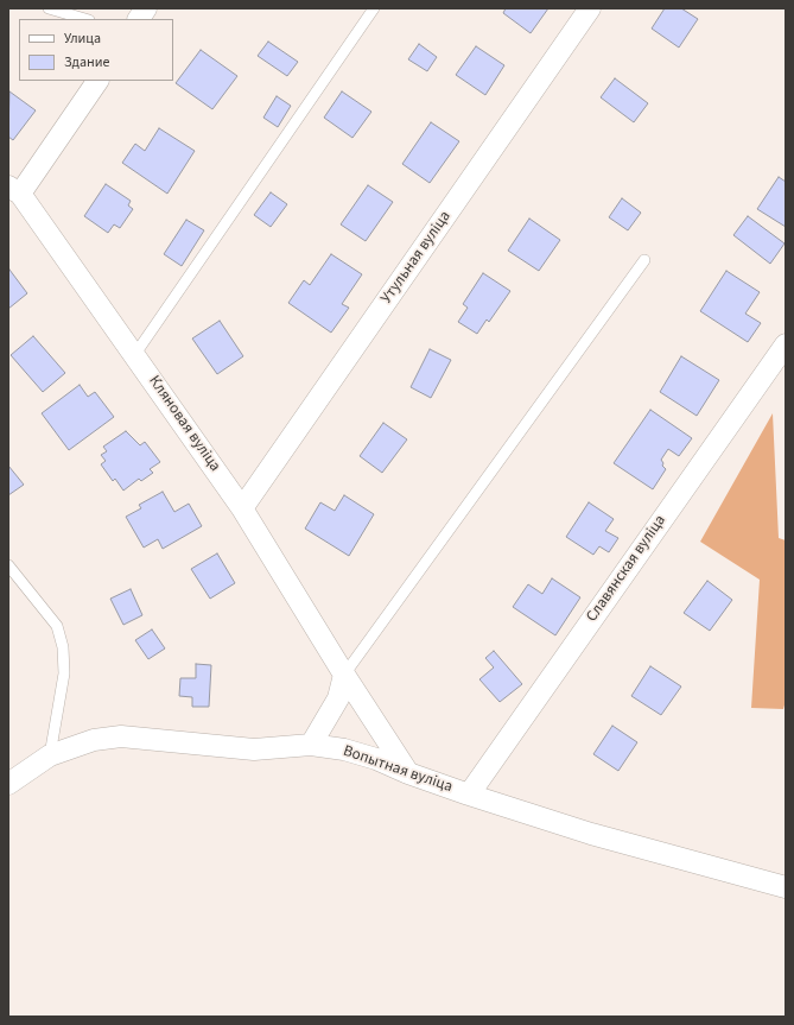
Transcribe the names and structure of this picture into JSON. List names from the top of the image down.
{
  "streets": {
    "street": [
      "Утульная вуліца",
      "Кляновая вуліца",
      "Славянская вуліца",
      "Вопытная вуліца"
    ]
  },
  "crossings": [
    ["Утульная вуліца", "Кляновая вуліца"],
    ["Кляновая вуліца", "Вопытная вуліца"],
    ["Славянская вуліца", "Вопытная вуліца"]
  ],
  "legend": ["Улица", "Здание"]
}
